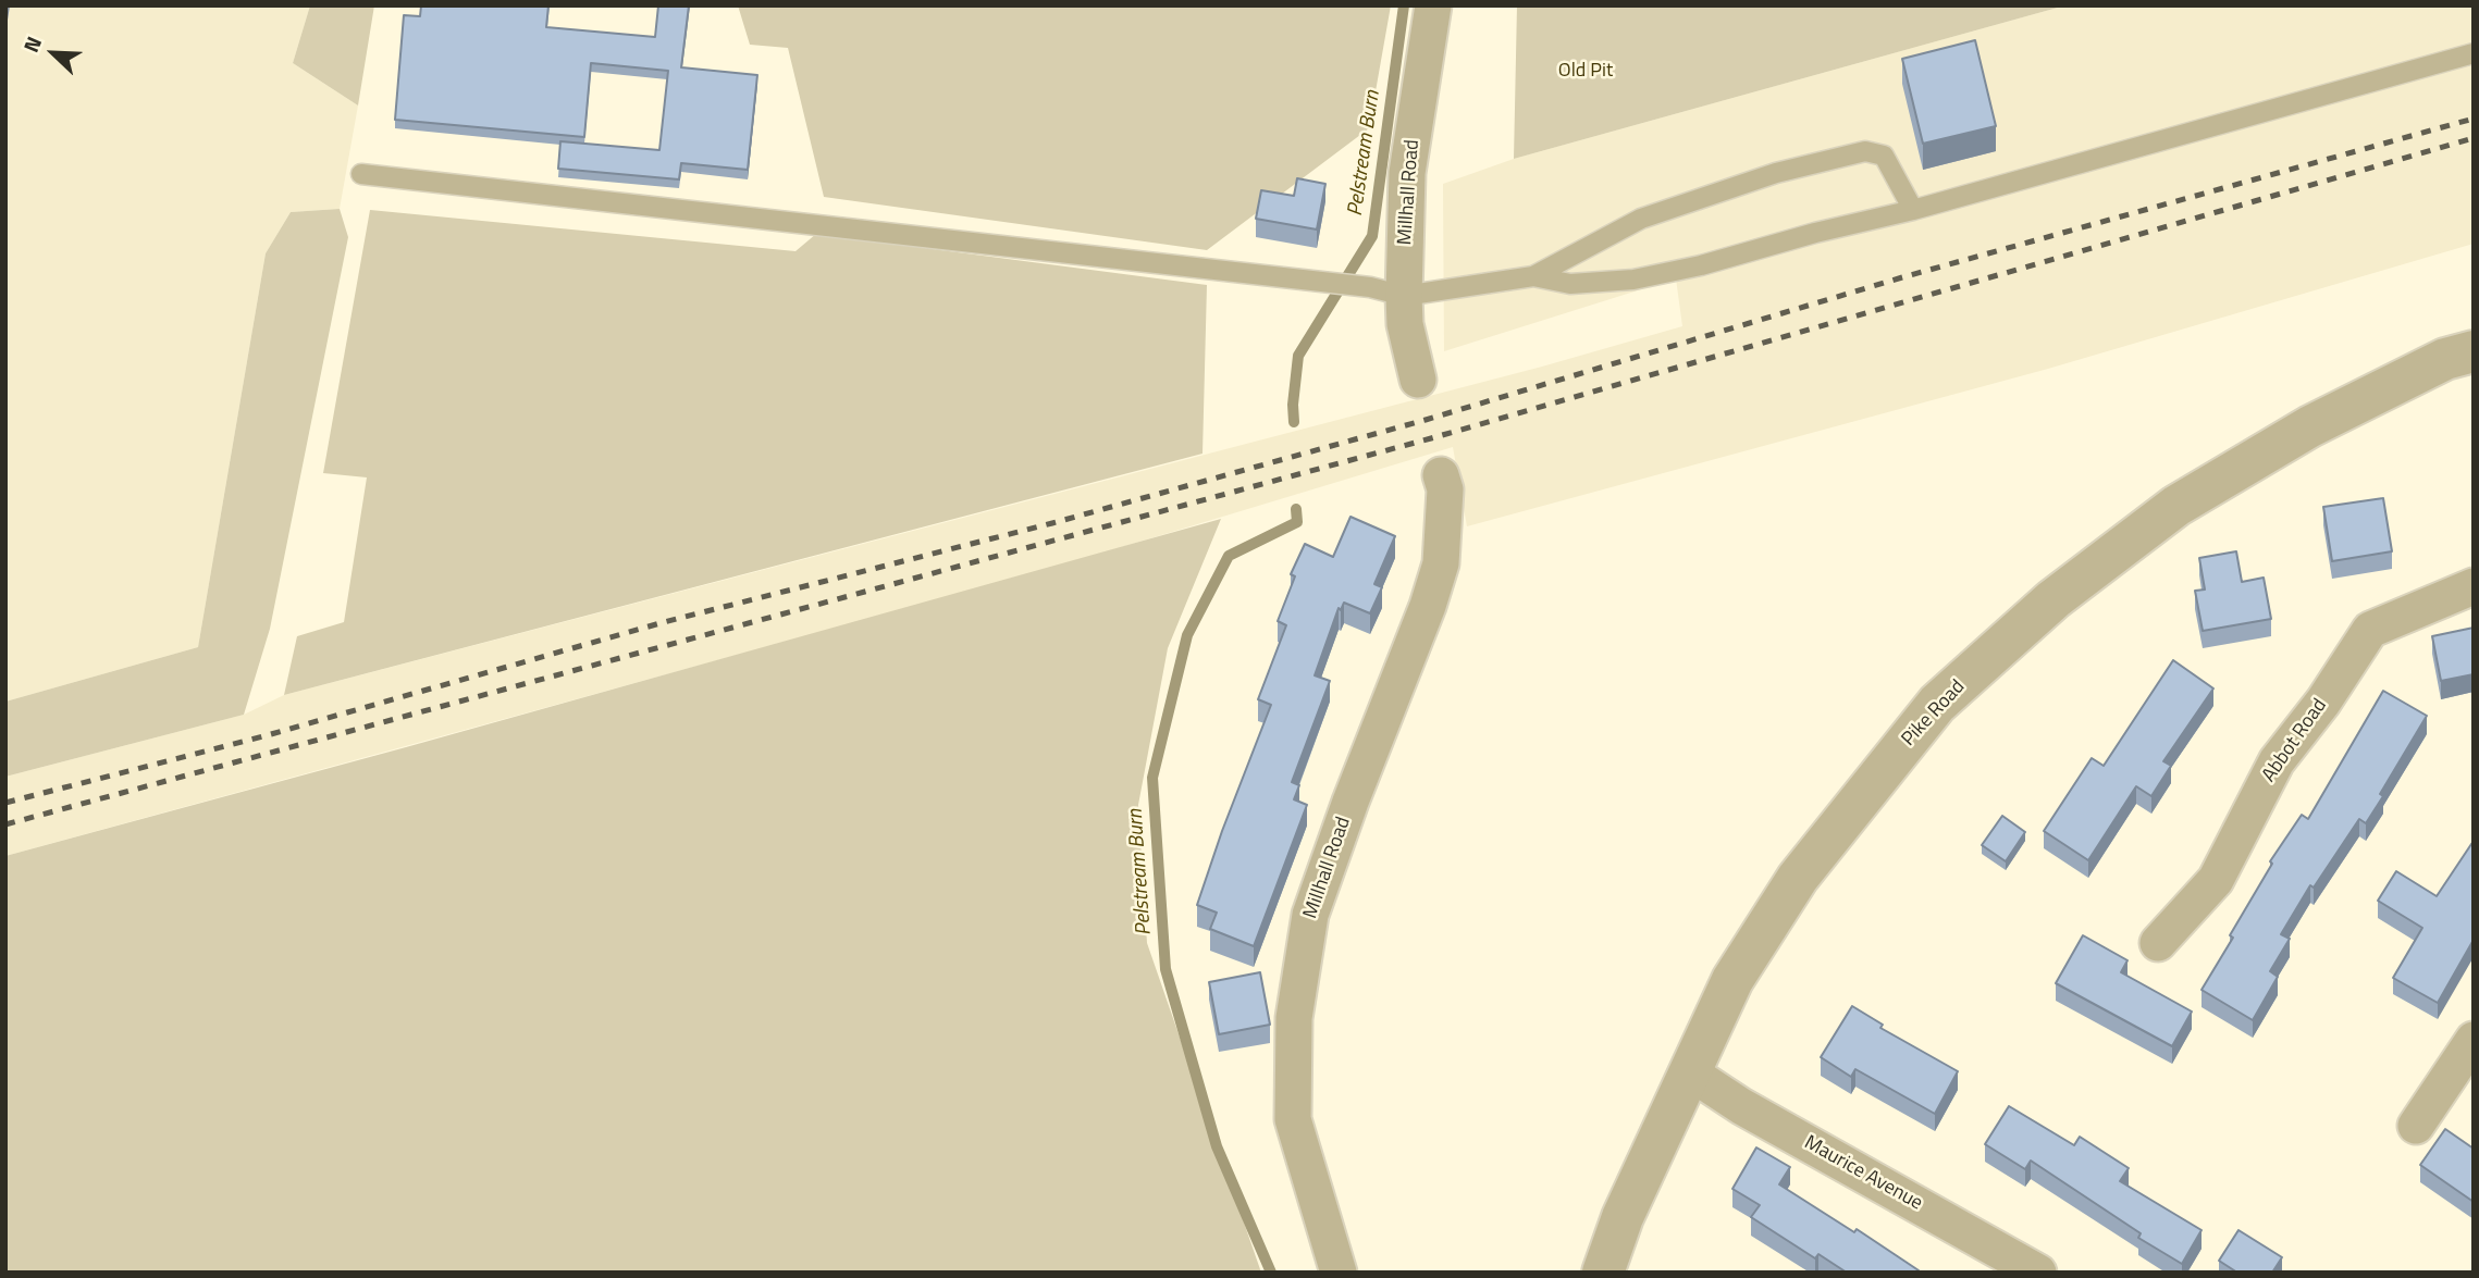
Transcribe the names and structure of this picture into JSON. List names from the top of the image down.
{
  "streets": {
    "street": [
      "Millhall Road",
      "Pike Road",
      "Abbot Road",
      "Maurice Avenue"
    ]
  },
  "crossings": [
    ["Pike Road", "Maurice Avenue"]
  ],
  "water": ["Pelstream Burn"],
  "parks": ["Old Pit"],
  "north": "top left"
}
